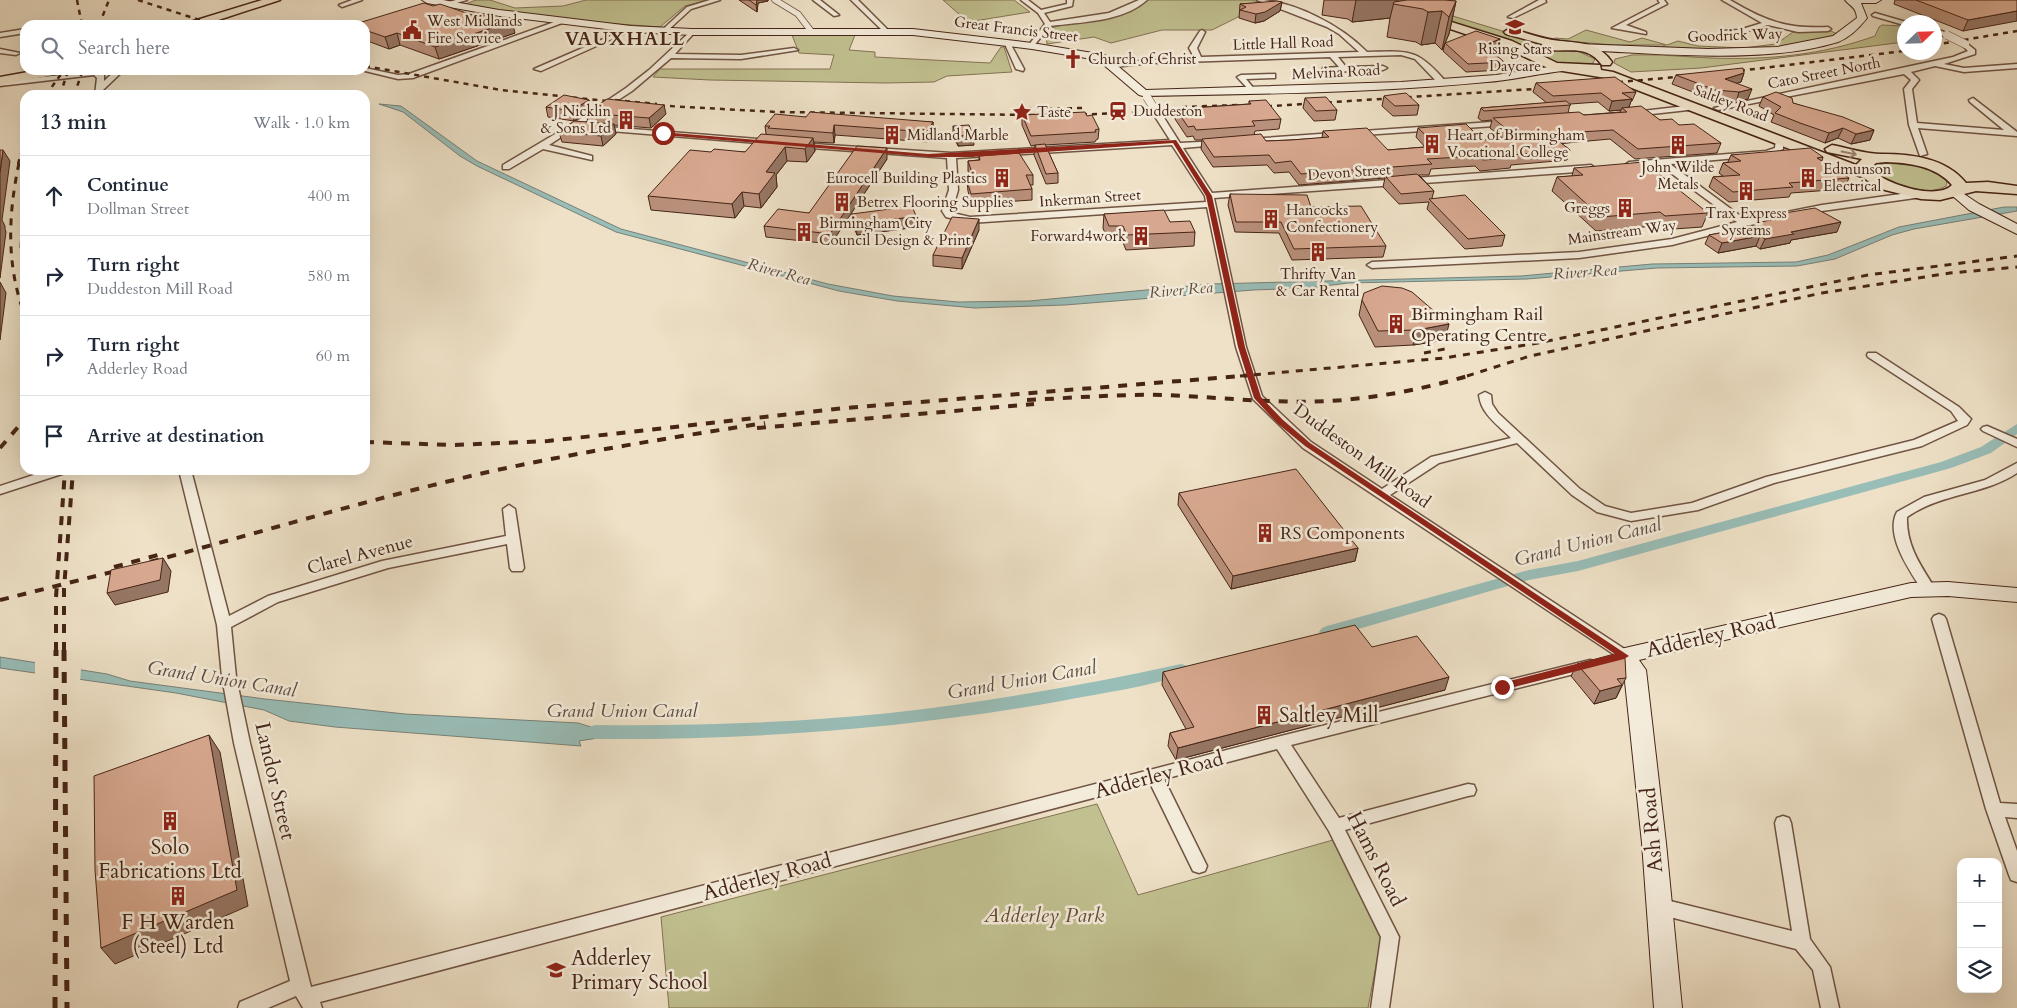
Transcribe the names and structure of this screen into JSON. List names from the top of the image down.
{
  "streets": {
    "main road": [
      "Great Francis Street",
      "Goodrick Way",
      "Melvina Road",
      "Saltley Road",
      "Adderley Road",
      "Ash Road"
    ],
    "street": [
      "Little Hall Road",
      "Cato Street North",
      "Devon Street",
      "Inkerman Street",
      "Mainstream Way",
      "Duddeston Mill Road",
      "Clarel Avenue",
      "Landor Street",
      "Hams Road"
    ]
  },
  "crossings": [
    ["Great Francis Street", "Little Hall Road"],
    ["Great Francis Street", "Melvina Road"],
    ["Great Francis Street", "Duddeston Mill Road"],
    ["Goodrick Way", "Saltley Road"],
    ["Little Hall Road", "Melvina Road"],
    ["Melvina Road", "Saltley Road"],
    ["Melvina Road", "Duddeston Mill Road"],
    ["Cato Street North", "Saltley Road"],
    ["Saltley Road", "Mainstream Way"],
    ["Devon Street", "Inkerman Street"],
    ["Devon Street", "Duddeston Mill Road"],
    ["Inkerman Street", "Duddeston Mill Road"],
    ["Duddeston Mill Road", "Adderley Road"],
    ["Duddeston Mill Road", "Ash Road"],
    ["Clarel Avenue", "Landor Street"],
    ["Adderley Road", "Landor Street"],
    ["Adderley Road", "Ash Road"],
    ["Adderley Road", "Hams Road"]
  ],
  "districts": ["VAUXHALL"],
  "water": ["River Rea", "Grand Union Canal"],
  "parks": ["Adderley Park"],
  "places": {
    "school or university": ["Rising Stars Daycare", "Adderley Primary School"],
    "public building": ["West Midlands Fire Service"],
    "church": ["Church of Christ"],
    "station": ["Duddeston"],
    "place": ["Taste"],
    "building": [
      "J Nicklin & Sons Ltd",
      "Midland Marble",
      "Heart of Birmingham Vocational College",
      "John Wilde Metals",
      "Eurocell Building Plastics",
      "Edmunson Electrical",
      "Trax Express Systems",
      "Betrex Flooring Supplies",
      "Greggs",
      "Hancocks Confectionery",
      "Birmingham City Council Design & Print",
      "Forward4work",
      "Thrifty Van & Car Rental",
      "Birmingham Rail Operating Centre",
      "RS Components",
      "Saltley Mill",
      "Solo Fabrications Ltd",
      "F H Warden (Steel) Ltd"
    ]
  },
  "north": "top right",
  "page": {
    "search": "Search here",
    "heading": ["13 min", "Walk · 1.0 km"],
    "list": [
      ["Continue", "Dollman Street", "400 m"],
      ["Turn right", "Duddeston Mill Road", "580 m"],
      ["Turn right", "Adderley Road", "60 m"],
      "Arrive at destination"
    ],
    "map_buttons": ["+", "−"]
  }
}
